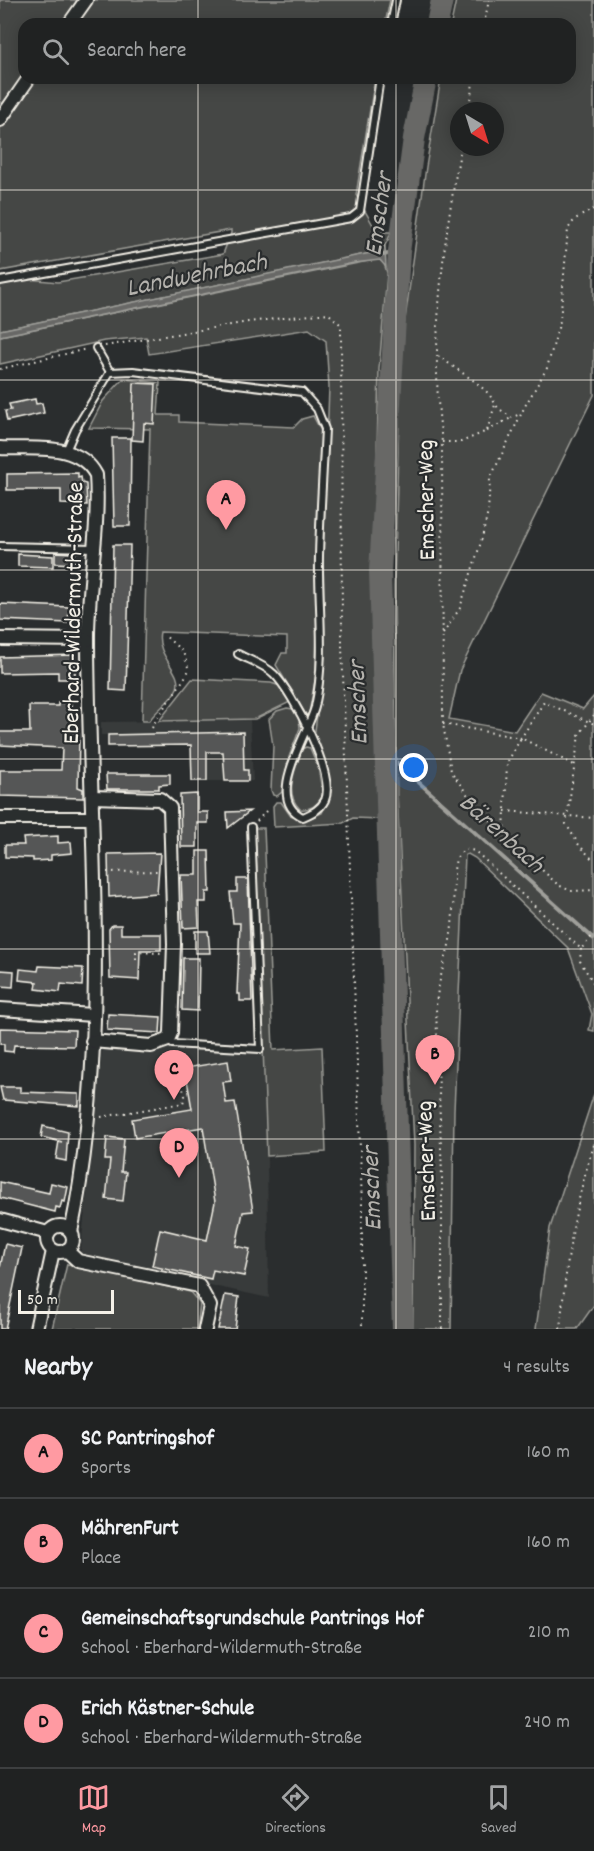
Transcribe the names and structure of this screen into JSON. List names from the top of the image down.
{
  "streets": {
    "street": ["Eberhard-Wildermuth-Straße"],
    "path": ["Emscher-Weg"]
  },
  "water": ["Emscher", "Landwehrbach", "Bärenbach"],
  "scale_bar": "50 m",
  "north": "bottom right",
  "page": {
    "search": "Search here",
    "pins": [
      "A",
      "B",
      "C",
      "D"
    ],
    "scale": "50 m",
    "heading": ["Nearby", "4 results"],
    "list": [
      {
        "mark": "A",
        "name": "SC Pantringshof",
        "note": "Sports",
        "value": "160 m"
      },
      {
        "mark": "B",
        "name": "MährenFurt",
        "note": "Place",
        "value": "160 m"
      },
      {
        "mark": "C",
        "name": "Gemeinschaftsgrundschule Pantrings Hof",
        "note": "School · Eberhard-Wildermuth-Straße",
        "value": "210 m"
      },
      {
        "mark": "D",
        "name": "Erich Kästner-Schule",
        "note": "School · Eberhard-Wildermuth-Straße",
        "value": "240 m"
      }
    ],
    "nav": ["Map", "Directions", "Saved"]
  }
}
